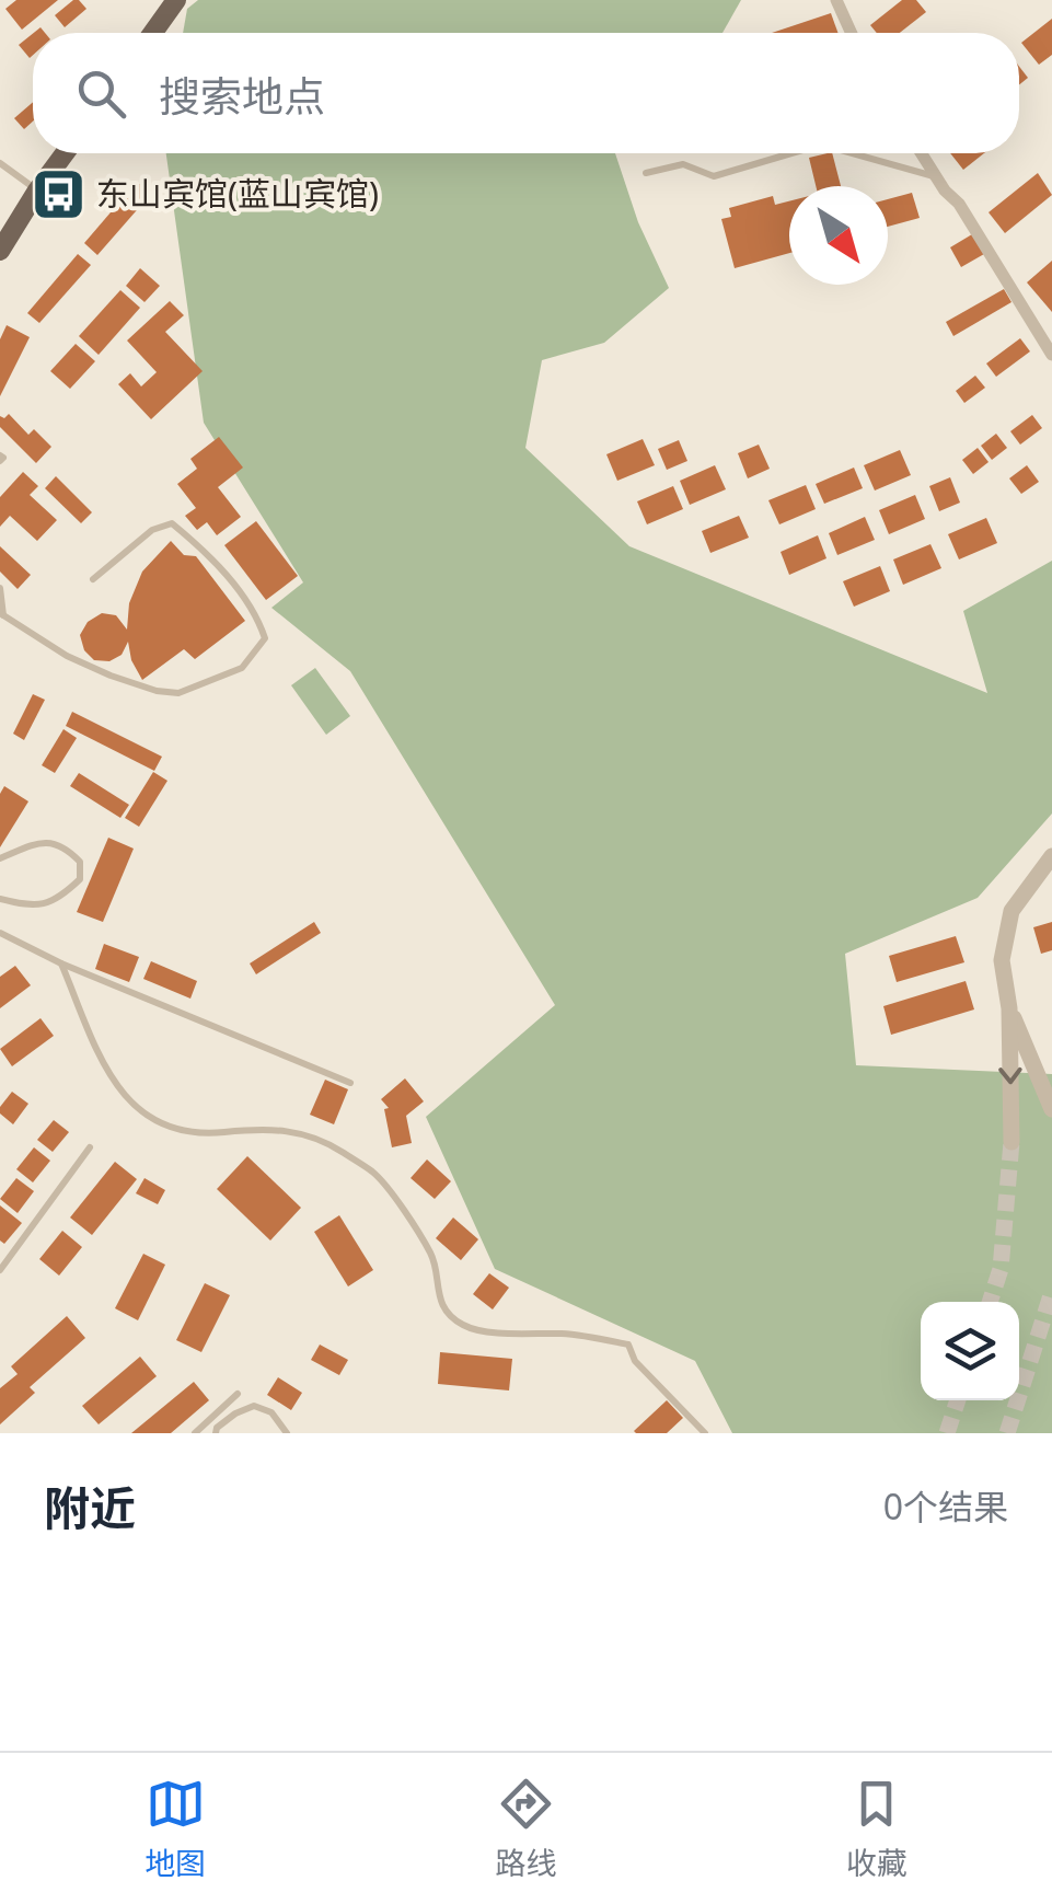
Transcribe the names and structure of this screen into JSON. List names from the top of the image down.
{
  "places": {
    "bus stop": ["东山宾馆(蓝山宾馆)"]
  },
  "north": "bottom right",
  "page": {
    "search": "搜索地点",
    "heading": ["附近", "0个结果"],
    "nav": ["地图", "路线", "收藏"]
  }
}
